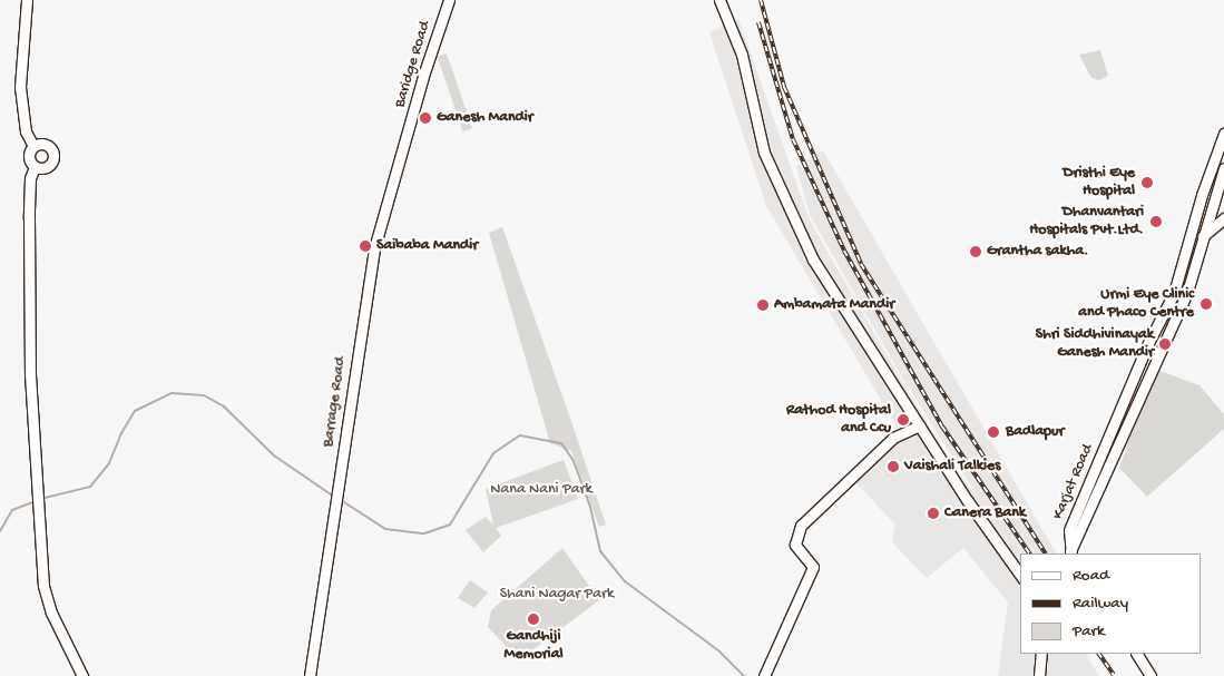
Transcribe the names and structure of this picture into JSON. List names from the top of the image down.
{
  "streets": {
    "street": ["Baridge Road", "Barrage Road", "Karjat Road"]
  },
  "crossings": [
    ["Baridge Road", "Barrage Road"]
  ],
  "parks": ["Nana Nani Park", "Shani Nagar Park"],
  "places": [
    "Ganesh Mandir",
    "Dristhi Eye Hospital",
    "Dhanvantari Hospitals Pvt.Ltd.",
    "Saibaba Mandir",
    "Grantha sakha.",
    "Urmi Eye Clinic and Phaco Centre",
    "Ambamata Mandir",
    "Shri Siddhivinayak Ganesh Mandir",
    "Rathod Hospital and Ccu",
    "Badlapur",
    "Vaishali Talkies",
    "Canera Bank",
    "Gandhiji Memorial"
  ],
  "legend": ["Road", "Railway", "Park"]
}
